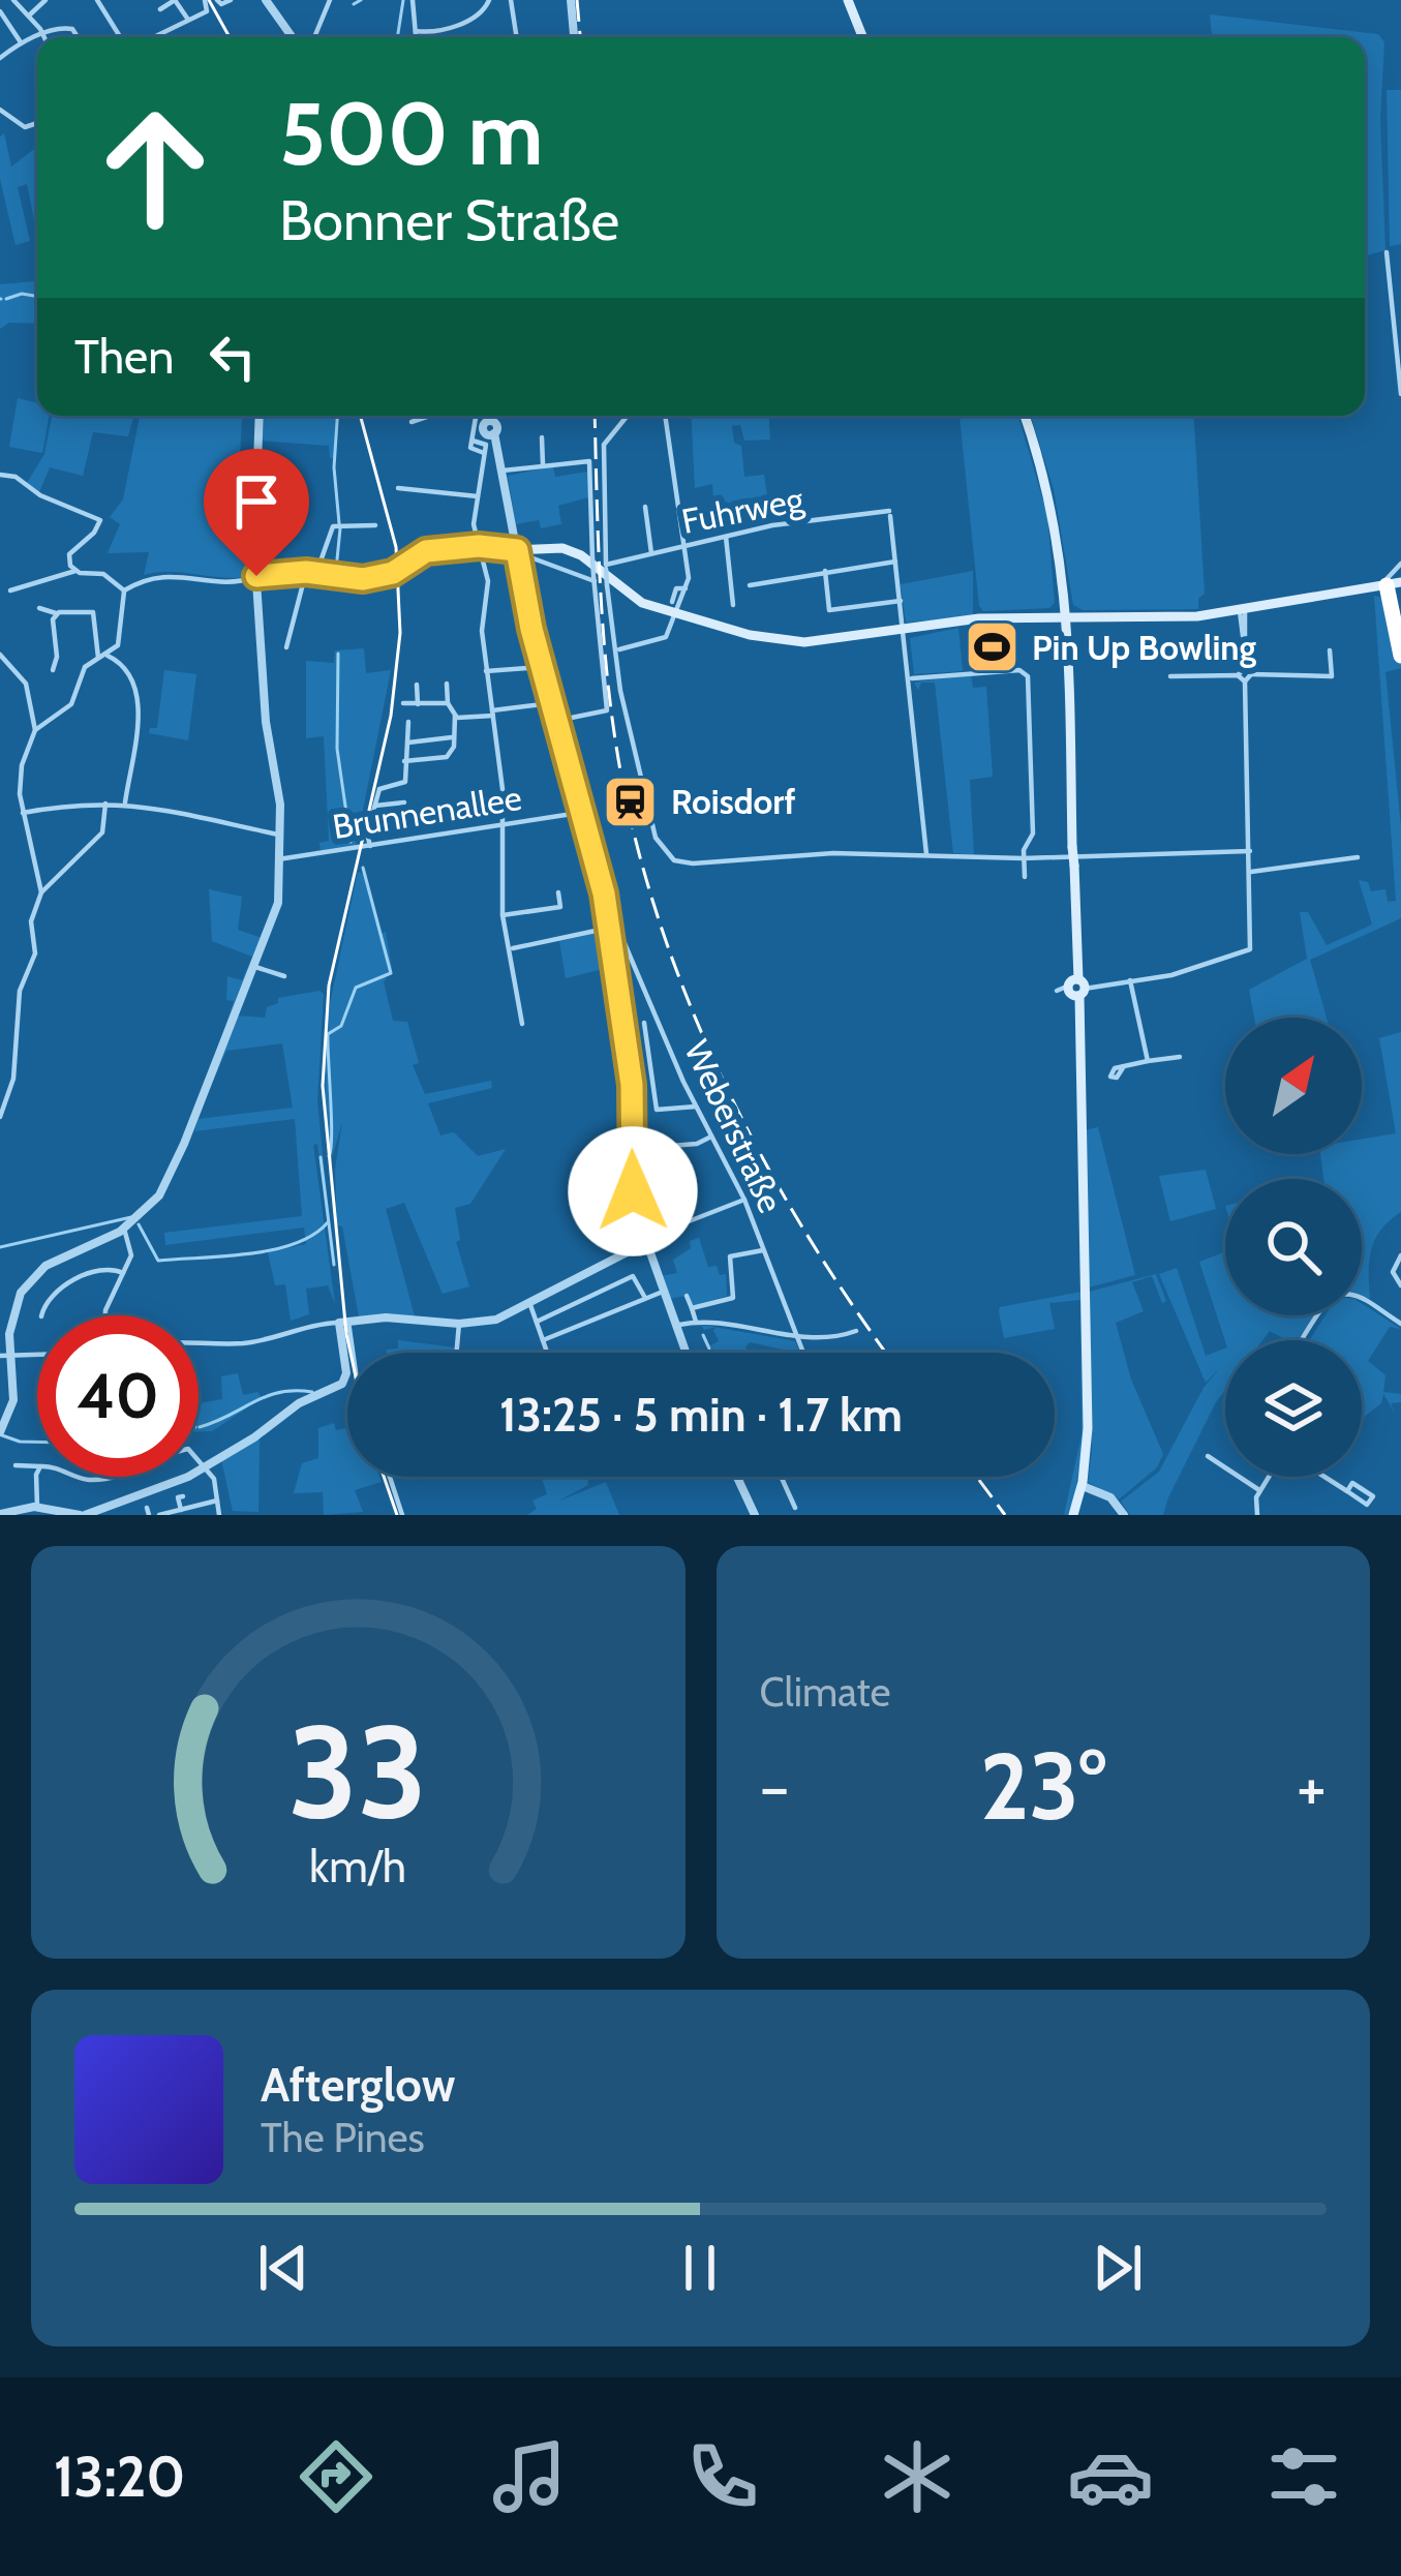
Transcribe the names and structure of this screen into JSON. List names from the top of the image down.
{
  "streets": {
    "street": ["Fuhrweg", "Brunnenallee", "Weberstraße"]
  },
  "places": {
    "sports": ["Pin Up Bowling"],
    "station": ["Roisdorf"]
  },
  "north": "top right",
  "page": {
    "turn": ["500 m", "Bonner Straße"],
    "then": "Then",
    "limit": "40",
    "trip": "13:25 · 5 min · 1.7 km",
    "tile": "Climate",
    "heat": ["−", "23°", "+"],
    "song": ["Afterglow", "The Pines"],
    "tabs": "13:20",
    "gauge": ["33", "km/h"]
  }
}
